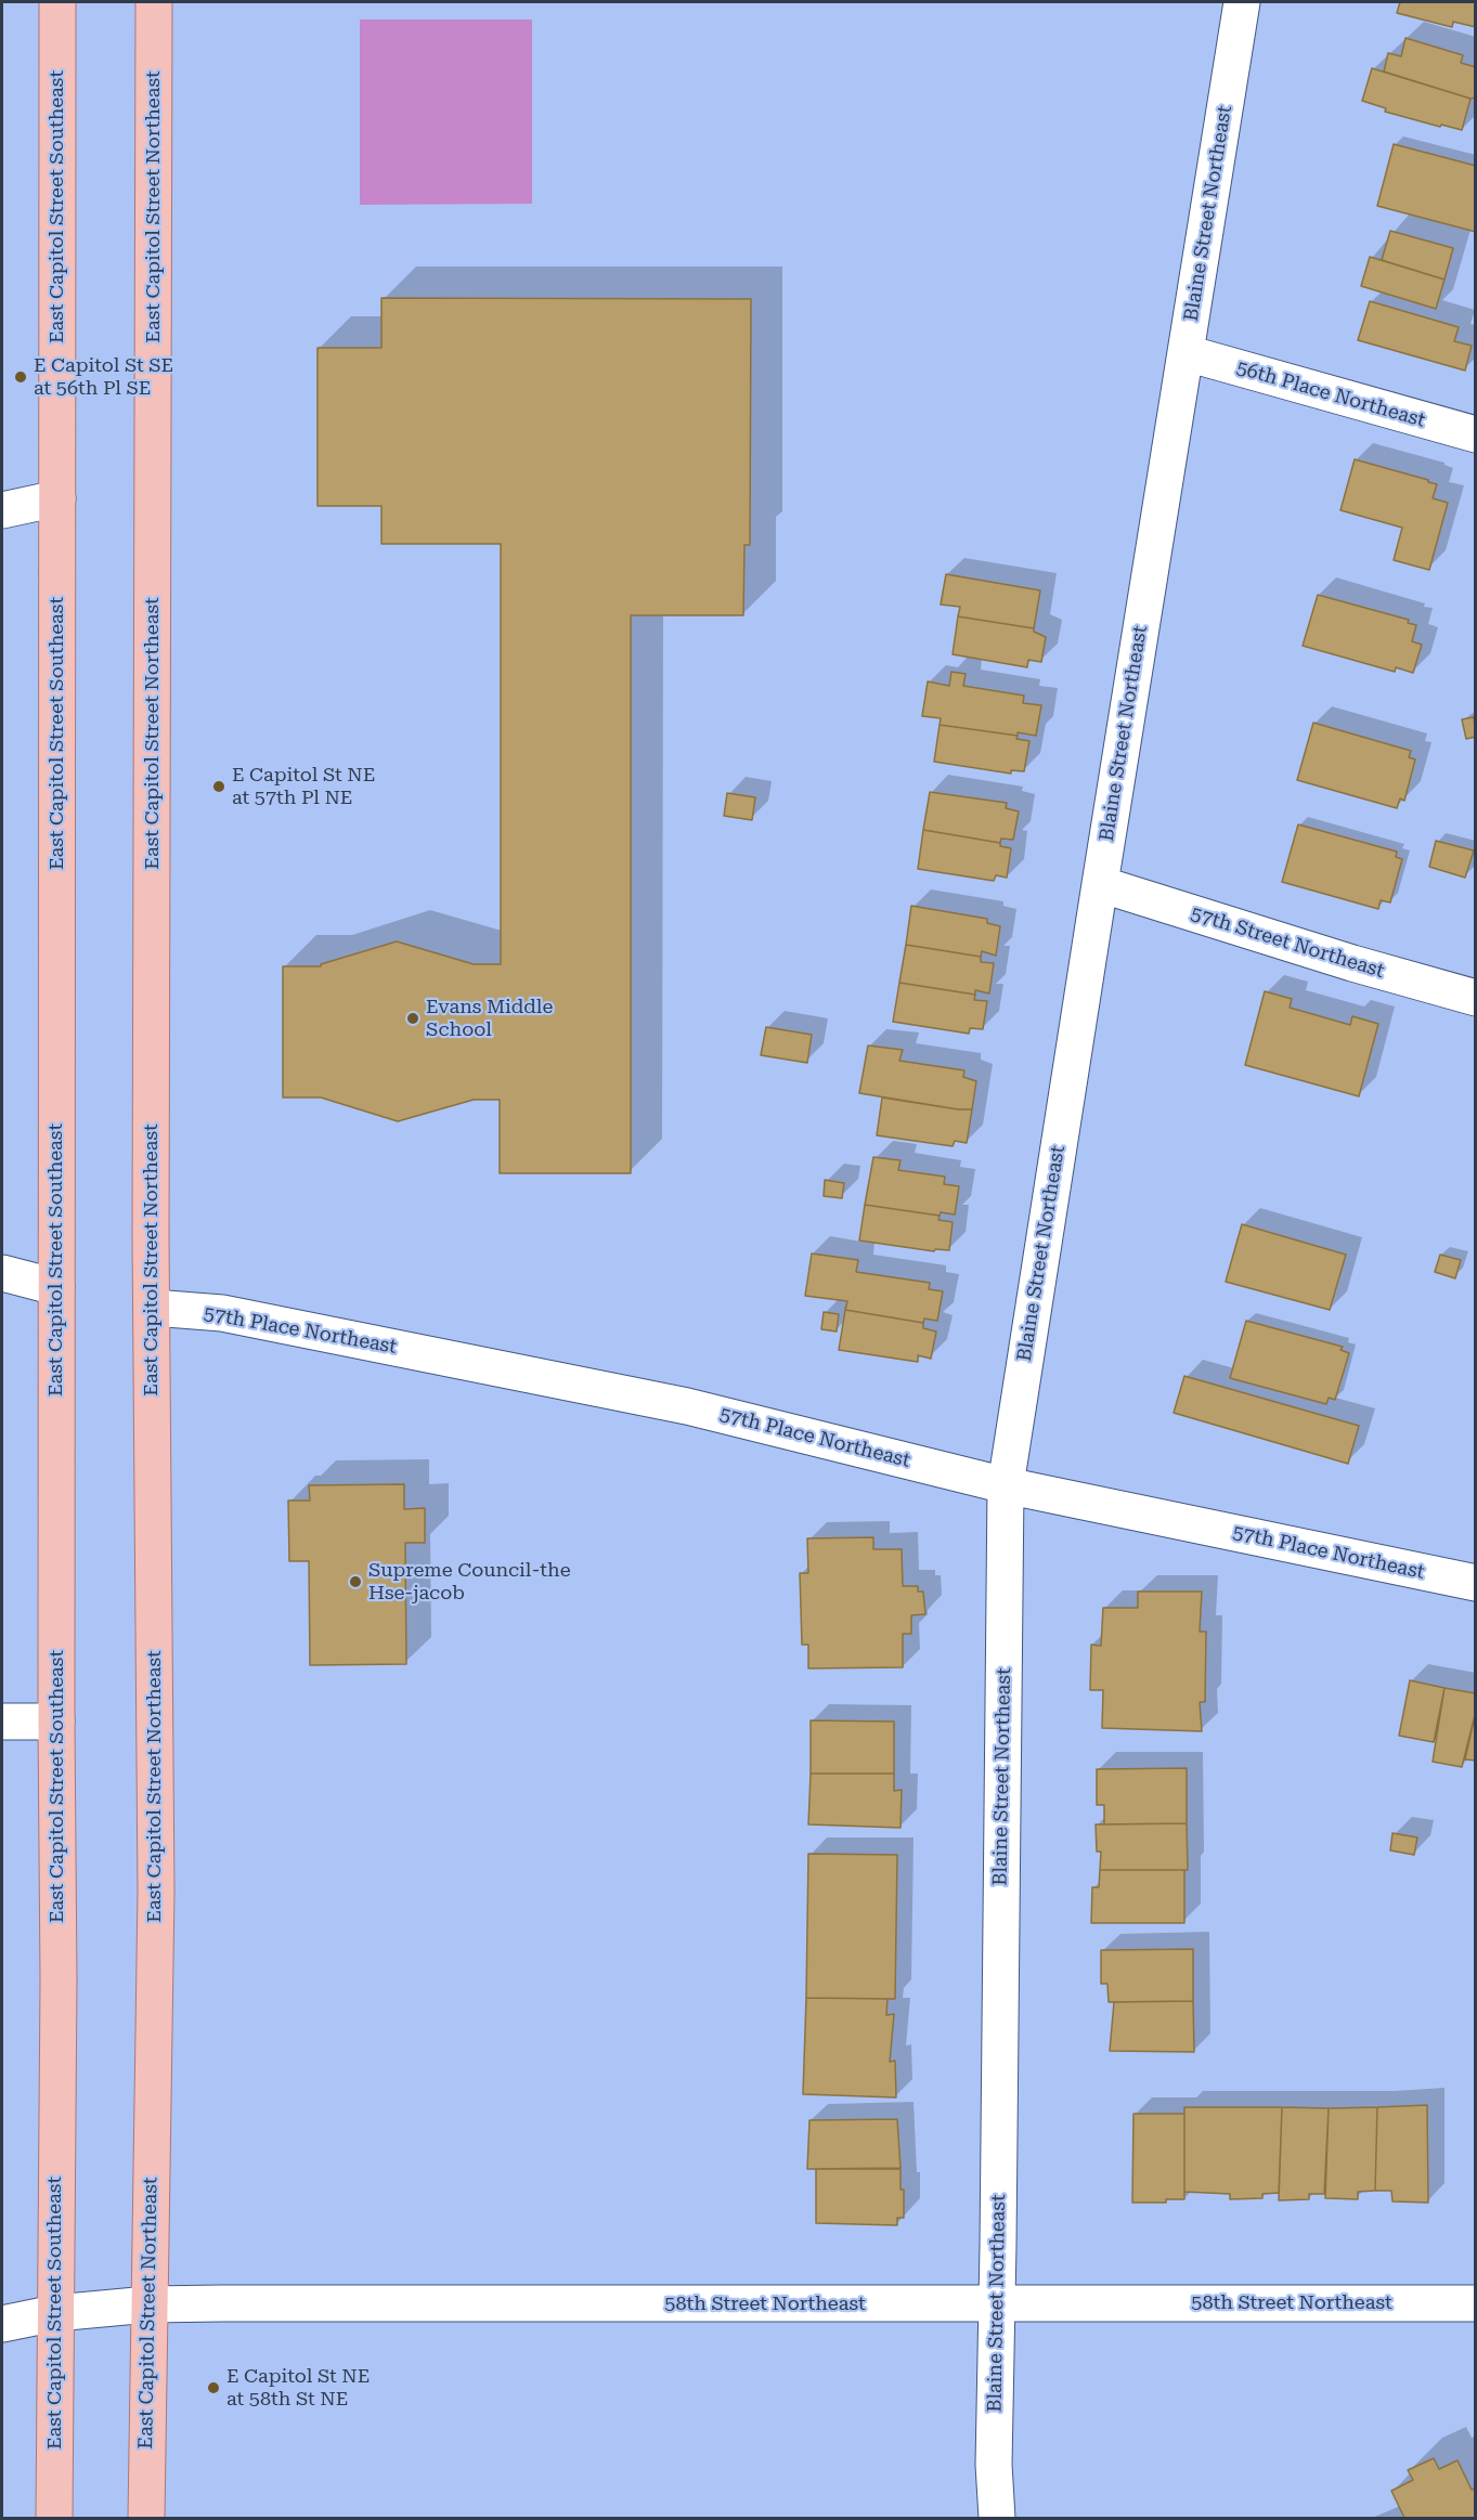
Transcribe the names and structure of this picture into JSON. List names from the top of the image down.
{
  "streets": {
    "main road": ["East Capitol Street Southeast", "East Capitol Street Northeast"],
    "street": [
      "Blaine Street Northeast",
      "56th Place Northeast",
      "57th Street Northeast",
      "57th Place Northeast",
      "58th Street Northeast"
    ]
  },
  "crossings": [
    ["East Capitol Street Southeast", "58th Street Northeast"],
    ["East Capitol Street Northeast", "57th Place Northeast"],
    ["East Capitol Street Northeast", "58th Street Northeast"],
    ["Blaine Street Northeast", "56th Place Northeast"],
    ["Blaine Street Northeast", "57th Street Northeast"],
    ["Blaine Street Northeast", "57th Place Northeast"],
    ["Blaine Street Northeast", "58th Street Northeast"]
  ],
  "places": [
    "E Capitol St SE at 56th Pl SE",
    "E Capitol St NE at 57th Pl NE",
    "Evans Middle School",
    "Supreme Council-the Hse-jacob",
    "E Capitol St NE at 58th St NE"
  ]
}
